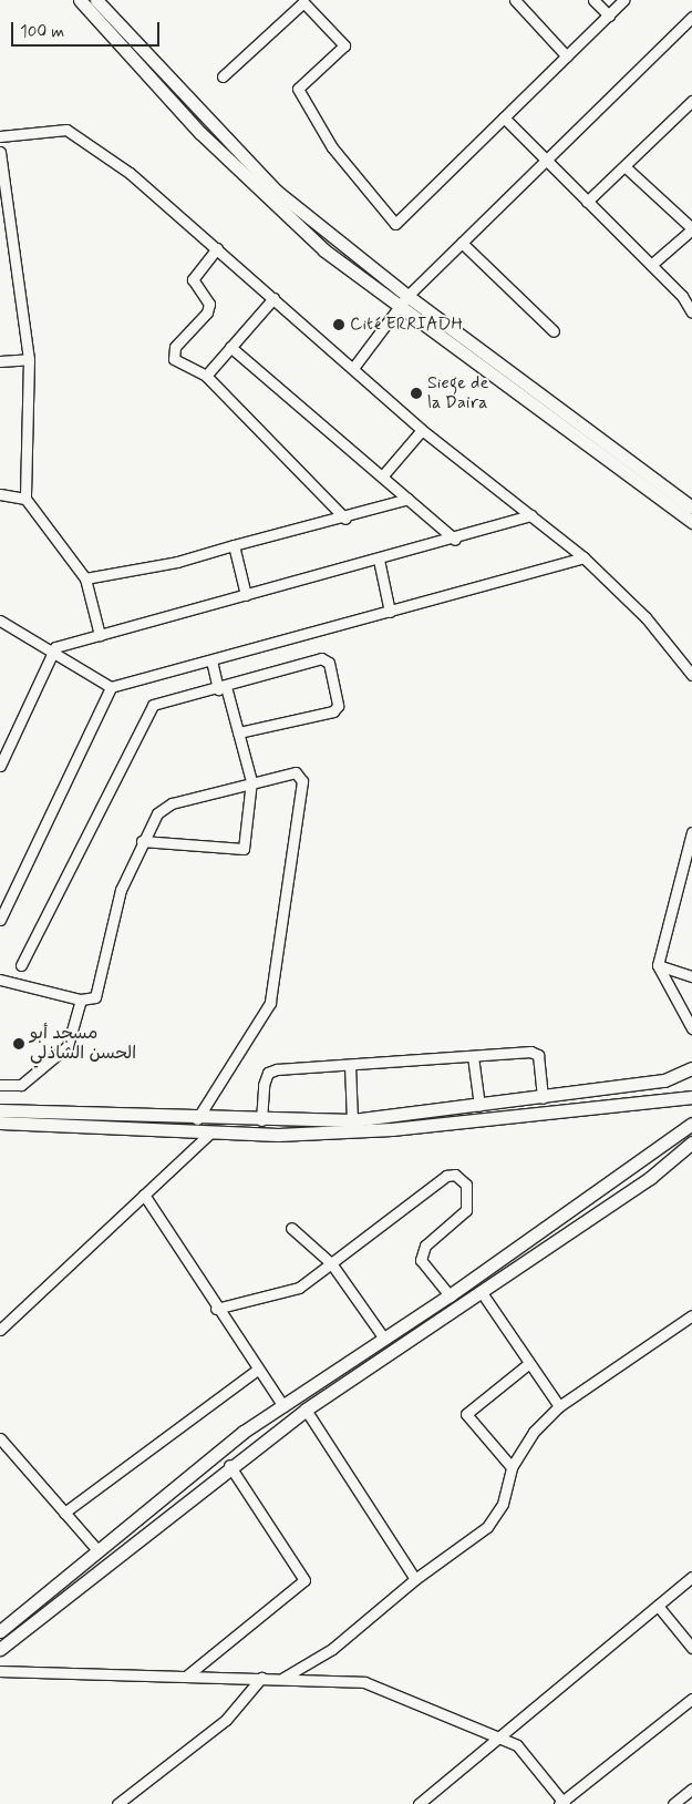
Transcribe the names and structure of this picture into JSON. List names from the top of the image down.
{
  "places": ["Cité ERRIADH", "Siege de la Daira", "مسجد أبو الحسن الشاذلي"],
  "scale_bar": "100 m"
}
